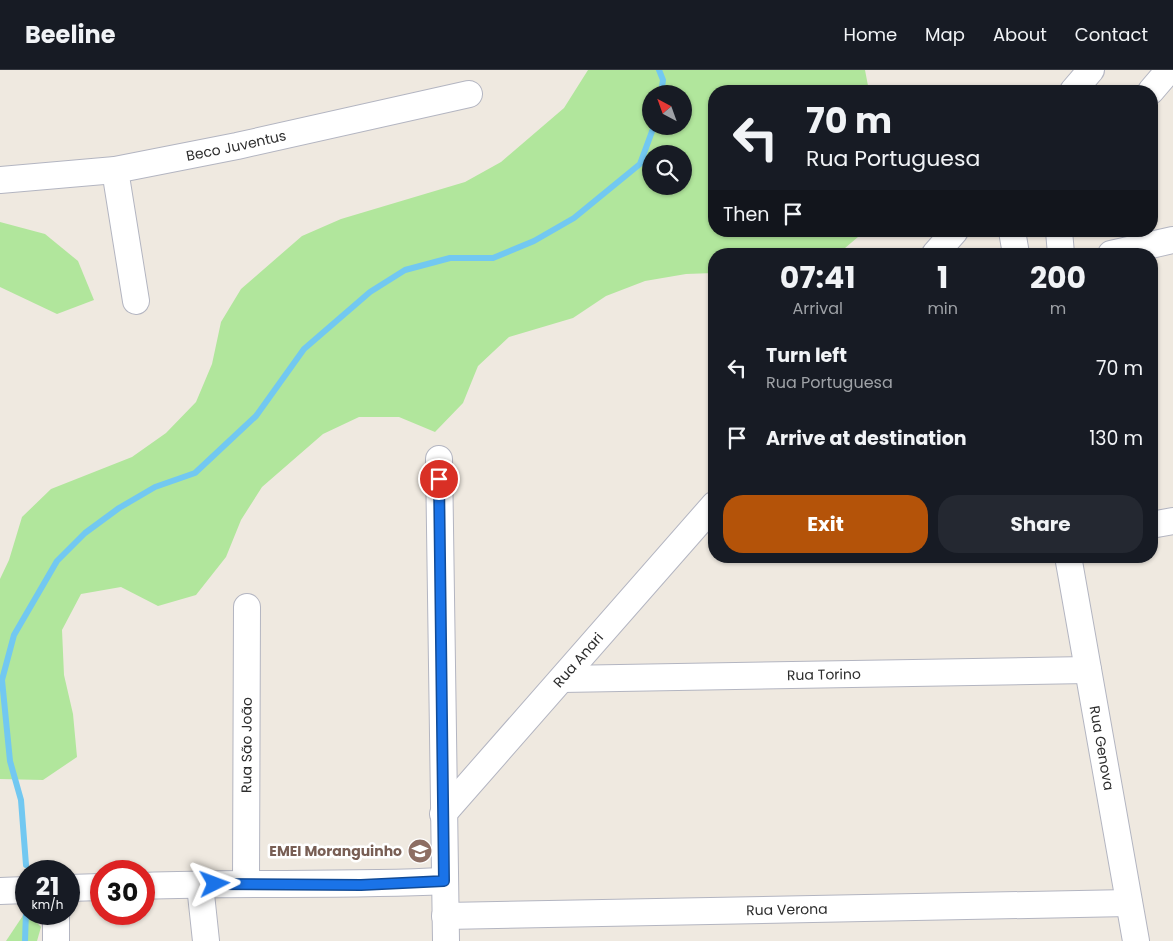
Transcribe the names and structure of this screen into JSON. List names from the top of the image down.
{
  "streets": {
    "street": [
      "Beco Juventus",
      "Rua Anari",
      "Rua Torino",
      "Rua São João",
      "Rua Genova",
      "Rua Verona"
    ]
  },
  "crossings": [
    ["Rua Anari", "Rua Torino"],
    ["Rua Torino", "Rua Genova"],
    ["Rua Genova", "Rua Verona"]
  ],
  "places": {
    "school or university": ["EMEI Moranguinho"]
  },
  "north": "top left",
  "page": {
    "header": "Beeline",
    "nav": [
      "Home",
      "Map",
      "About",
      "Contact"
    ],
    "turn": ["70 m", "Rua Portuguesa"],
    "then": "Then",
    "eta": [
      "07:41",
      "Arrival",
      "1",
      "min",
      "200",
      "m"
    ],
    "list": [
      {
        "name": "Turn left",
        "note": "Rua Portuguesa",
        "value": "70 m"
      },
      {
        "name": "Arrive at destination",
        "value": "130 m"
      }
    ],
    "buttons": ["Exit", "Share"],
    "speed": "21 km/h",
    "limit": "30"
  }
}
